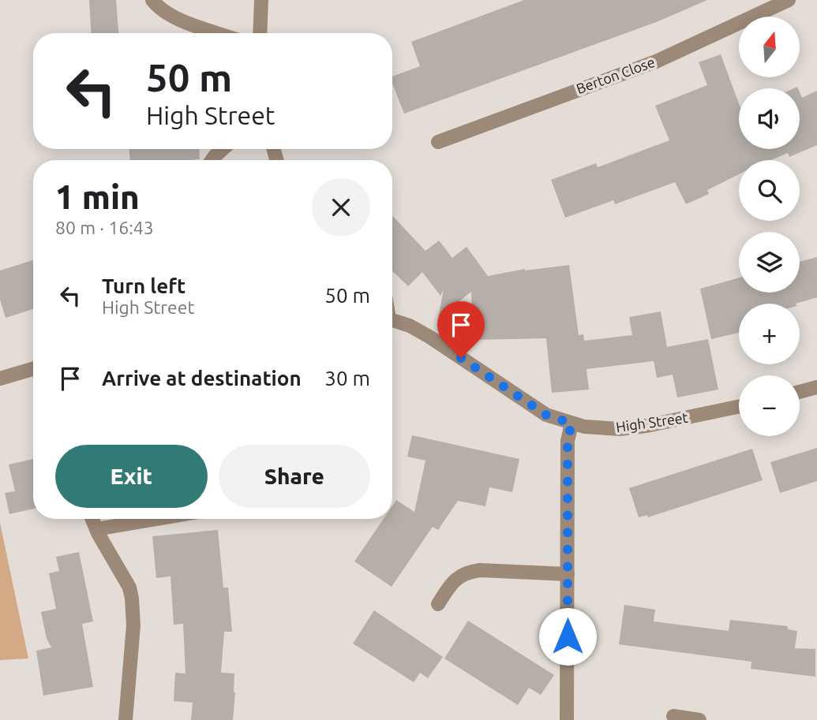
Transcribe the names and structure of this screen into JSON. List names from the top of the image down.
{
  "streets": {
    "street": ["Berton Close", "High Street"]
  },
  "north": "top",
  "page": {
    "map_buttons": ["+", "−"],
    "turn": ["50 m", "High Street"],
    "heading": ["1 min", "80 m · 16:43"],
    "list": [
      {
        "name": "Turn left",
        "note": "High Street",
        "value": "50 m"
      },
      {
        "name": "Arrive at destination",
        "value": "30 m"
      }
    ],
    "buttons": ["Exit", "Share"]
  }
}
